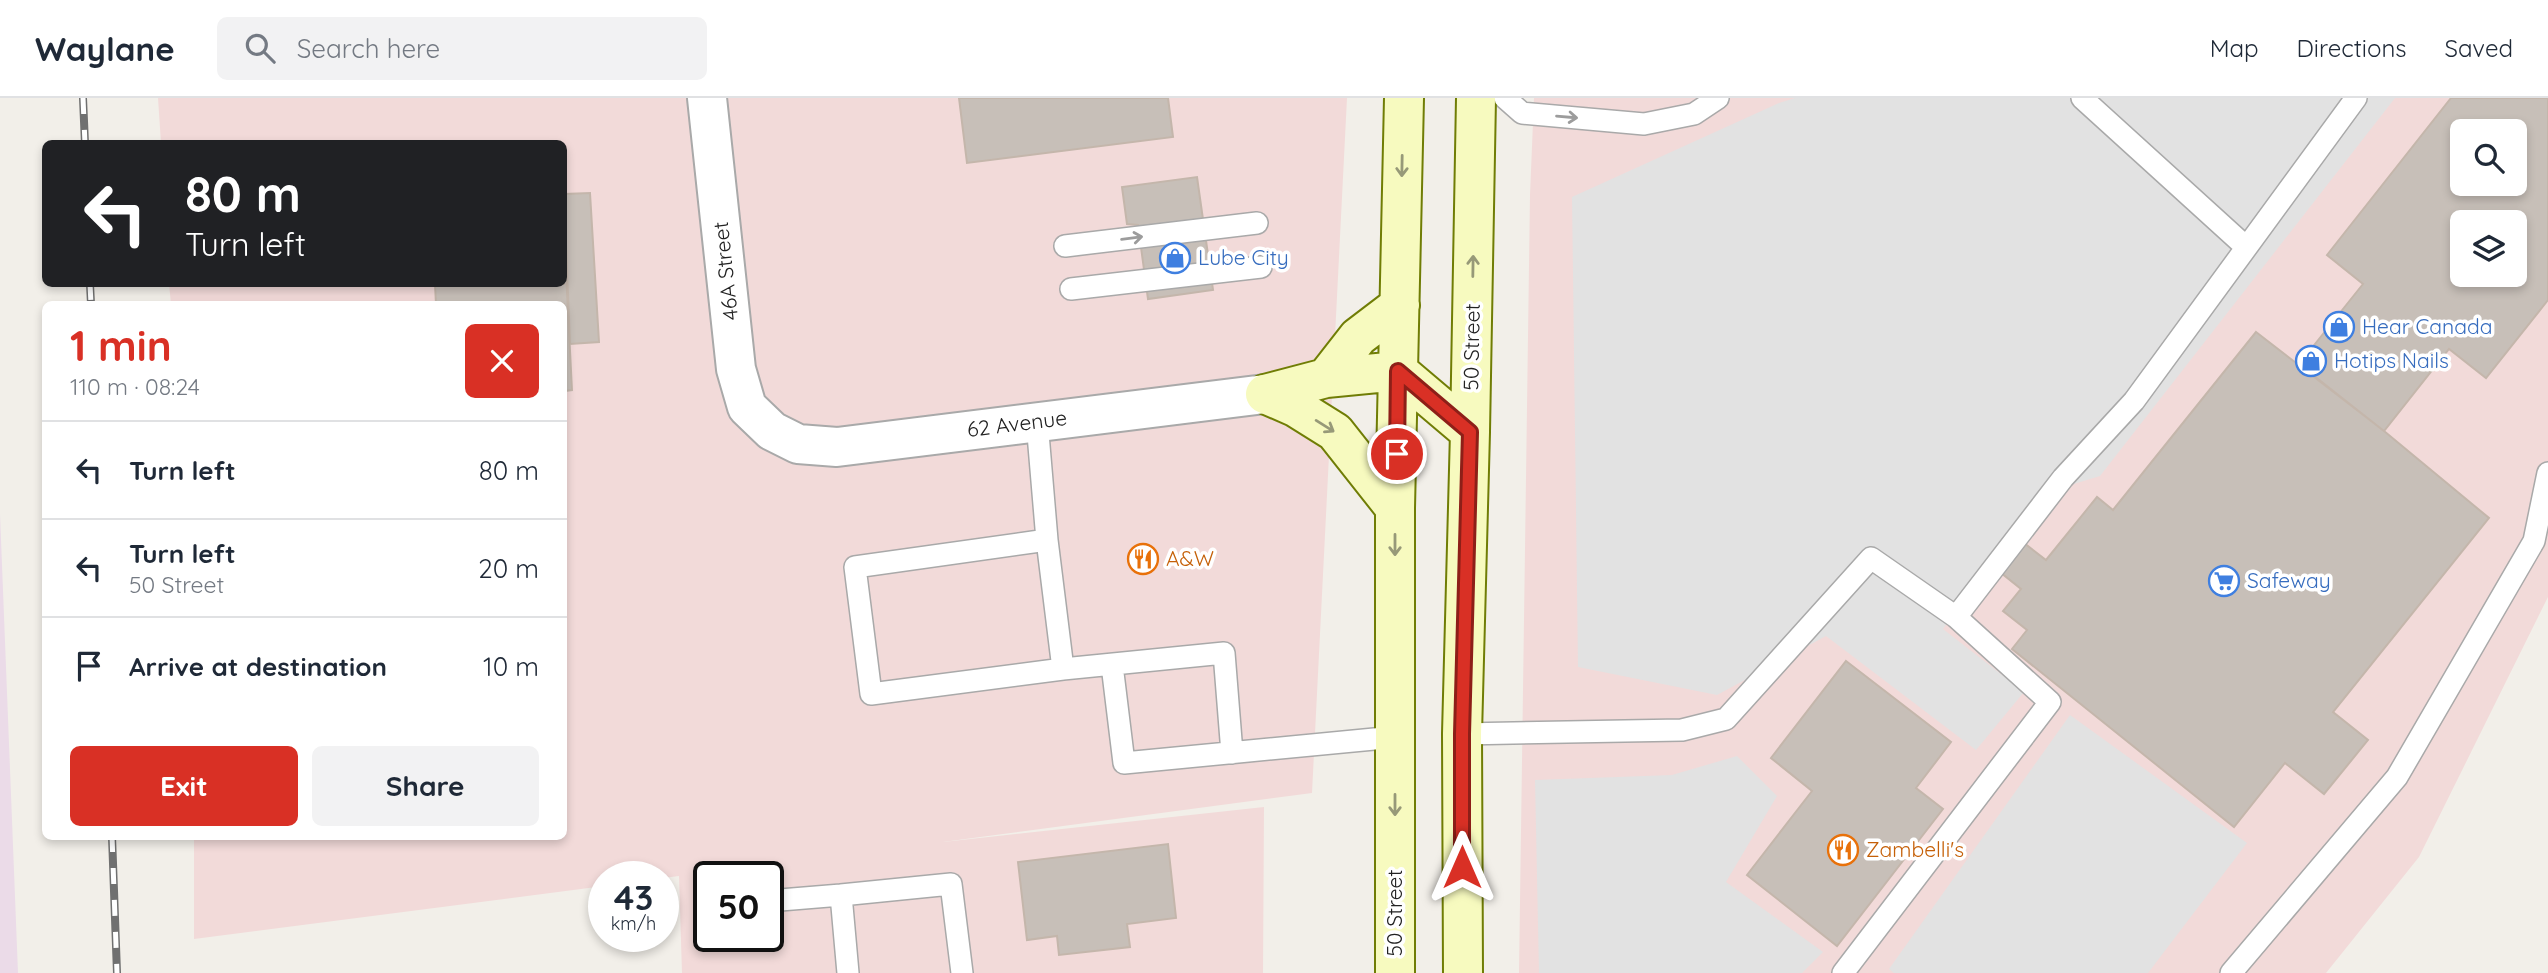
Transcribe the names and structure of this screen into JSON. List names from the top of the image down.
{
  "streets": {
    "main road": ["50 Street"],
    "street": ["46A Street", "62 Avenue"]
  },
  "crossings": [
    ["46A Street", "62 Avenue"]
  ],
  "places": {
    "shop": ["Lube City", "Hear Canada", "Hotips Nails"],
    "restaurant": ["A&W", "Zambelli's"],
    "supermarket": ["Safeway"]
  },
  "page": {
    "header": "Waylane",
    "search": "Search here",
    "nav": ["Map", "Directions", "Saved"],
    "turn": ["80 m", "Turn left"],
    "heading": ["1 min", "110 m · 08:24"],
    "list": [
      {
        "name": "Turn left",
        "value": "80 m"
      },
      {
        "name": "Turn left",
        "note": "50 Street",
        "value": "20 m"
      },
      {
        "name": "Arrive at destination",
        "value": "10 m"
      }
    ],
    "buttons": ["Exit", "Share"],
    "speed": "43 km/h",
    "limit": "50"
  }
}
